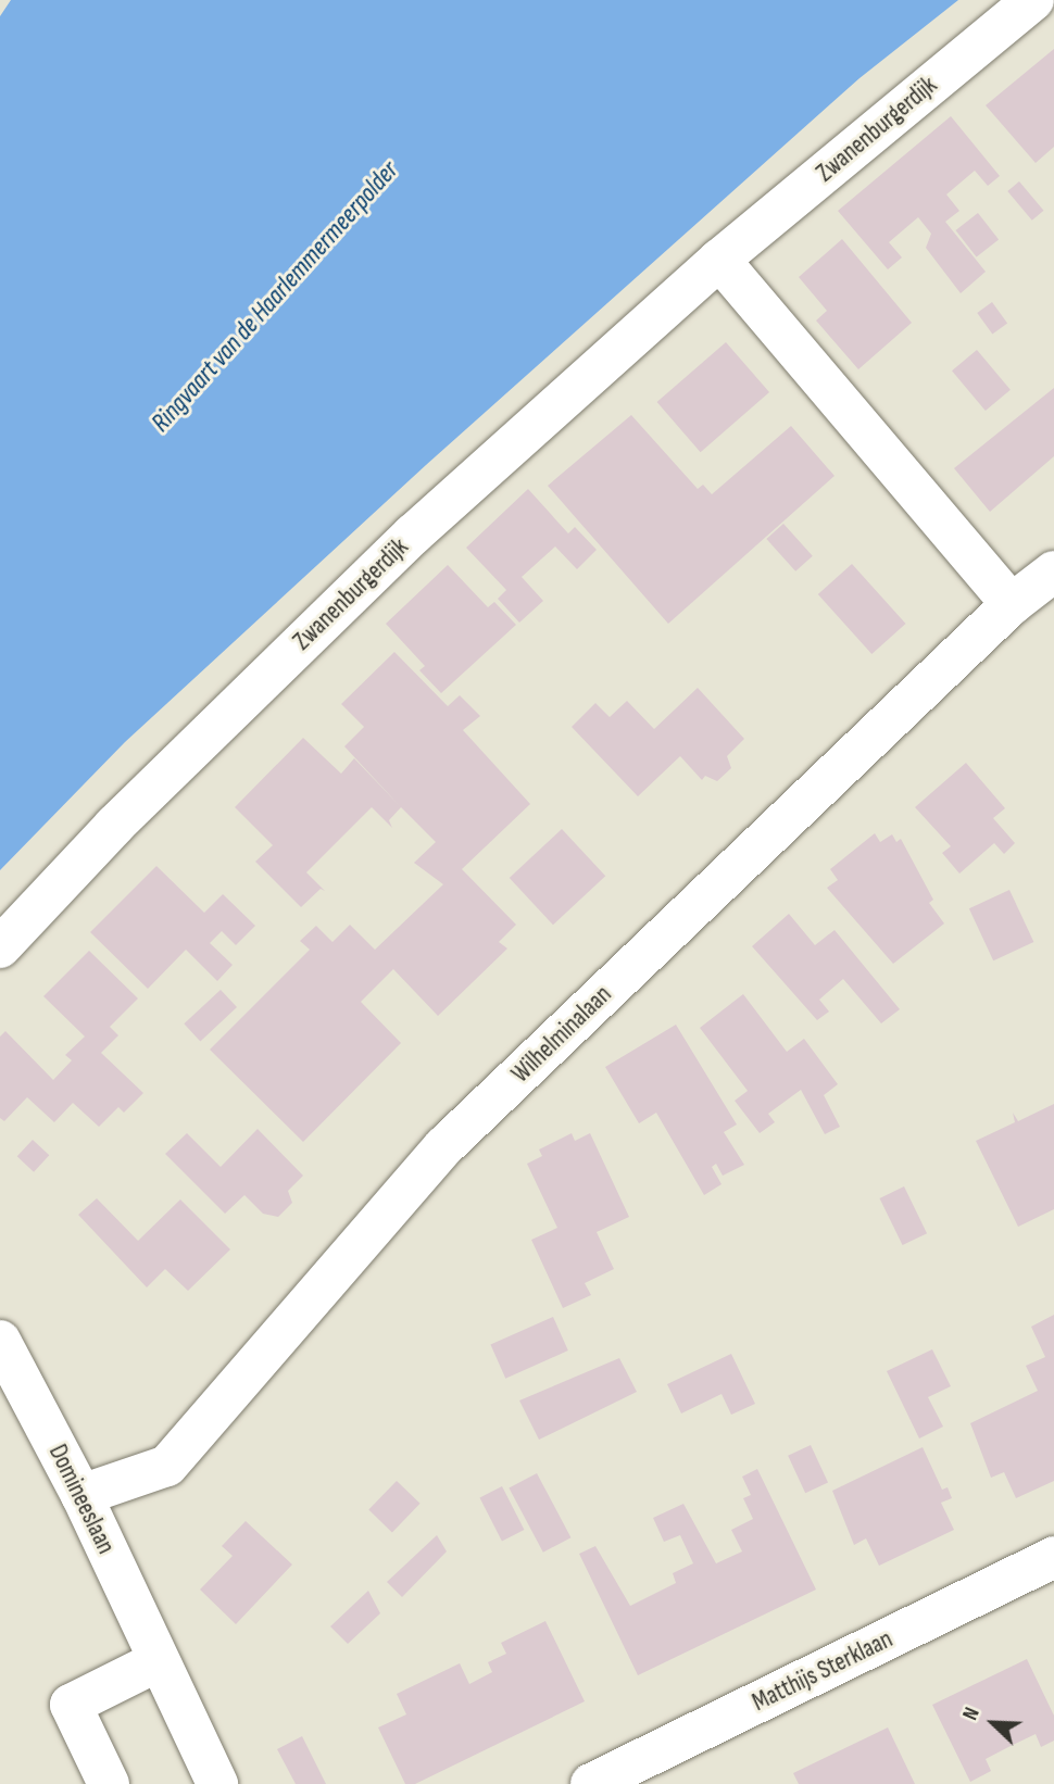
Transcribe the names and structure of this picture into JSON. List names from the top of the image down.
{
  "streets": {
    "street": [
      "Zwanenburgerdijk",
      "Wilhelminalaan",
      "Domineeslaan",
      "Matthijs Sterklaan"
    ]
  },
  "crossings": [
    ["Wilhelminalaan", "Domineeslaan"]
  ],
  "water": ["Ringvaart van de Haarlemmermeerpolder"],
  "north": "top left"
}
